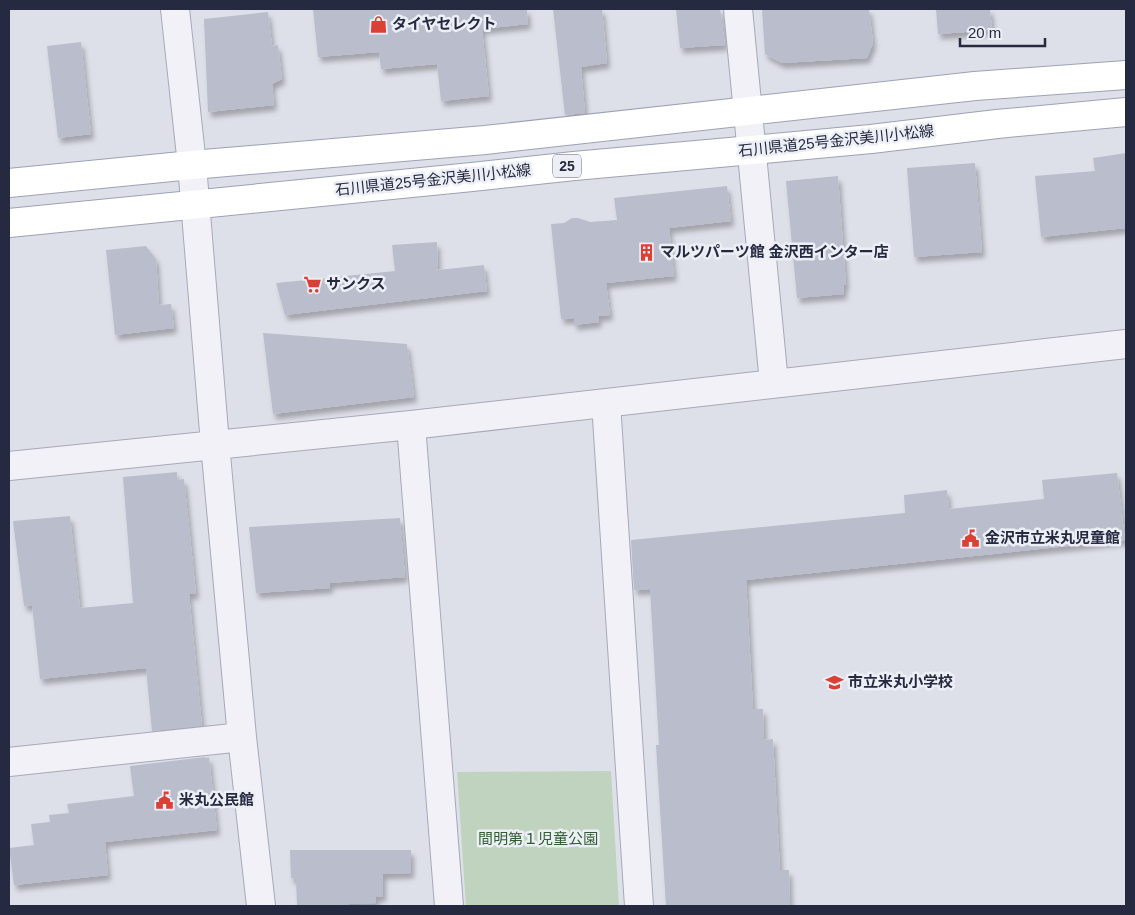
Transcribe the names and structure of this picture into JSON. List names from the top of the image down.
{
  "streets": {
    "main road": ["石川県道25号金沢美川小松線", "25"]
  },
  "parks": ["間明第１児童公園"],
  "places": {
    "shop": ["タイヤセレクト"],
    "building": ["マルツパーツ館 金沢西インター店"],
    "supermarket": ["サンクス"],
    "public building": ["金沢市立米丸児童館", "米丸公民館"],
    "school or university": ["市立米丸小学校"]
  },
  "scale_bar": "20 m"
}
